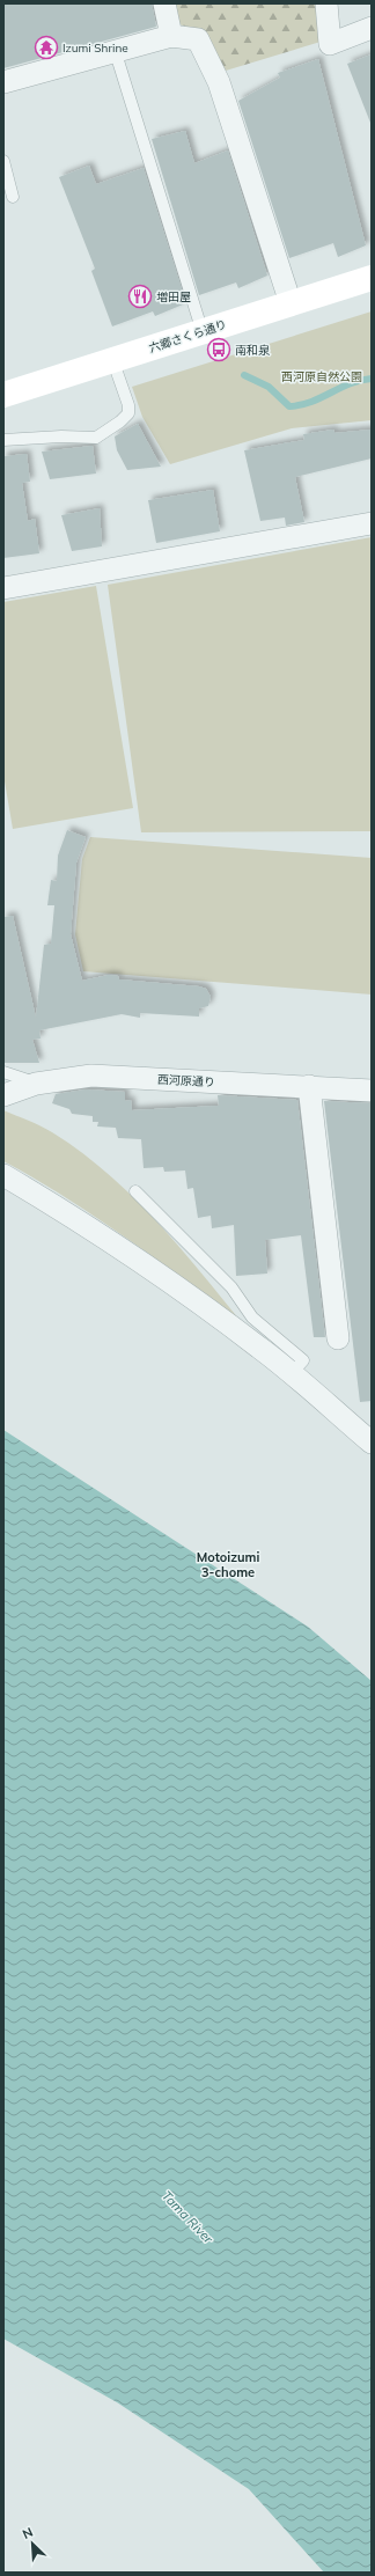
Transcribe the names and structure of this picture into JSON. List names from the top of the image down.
{
  "streets": {
    "main road": ["六郷さくら通り"],
    "street": ["西河原通り"]
  },
  "districts": ["Motoizumi 3-chome"],
  "water": ["Tama River"],
  "parks": ["西河原自然公園"],
  "places": {
    "temple": ["Izumi Shrine"],
    "restaurant": ["増田屋"],
    "bus stop": ["南和泉"]
  },
  "north": "top left"
}
